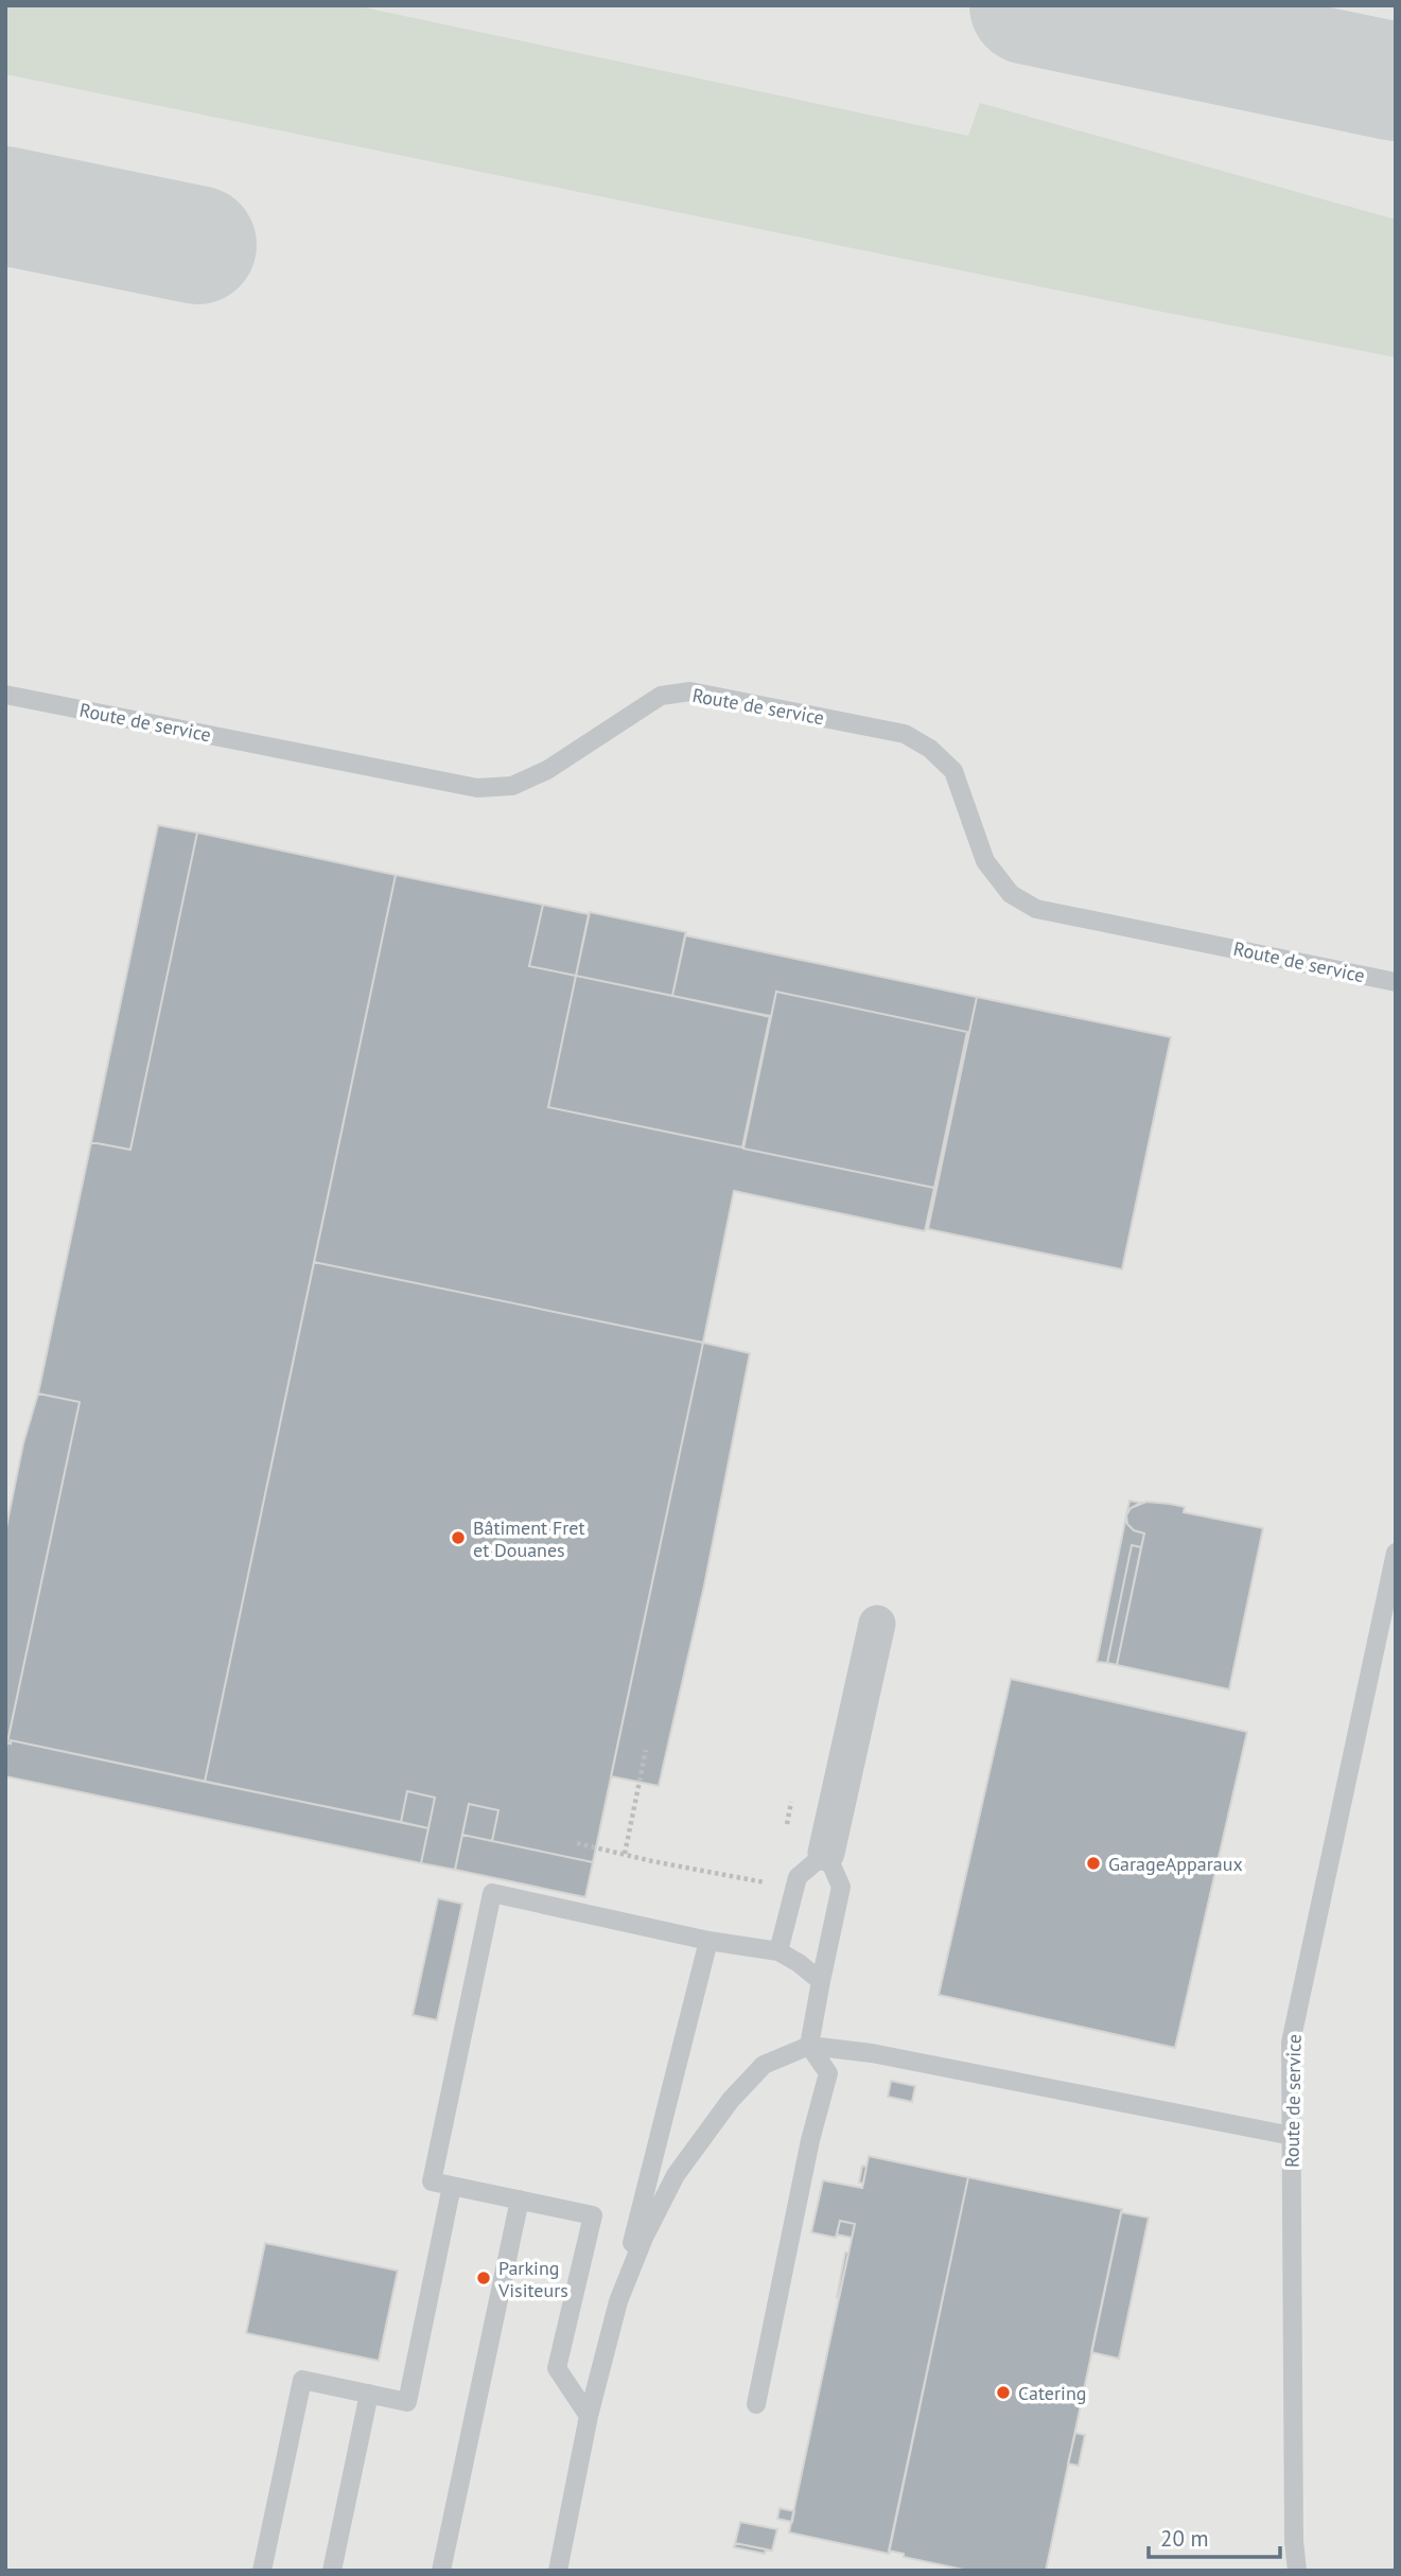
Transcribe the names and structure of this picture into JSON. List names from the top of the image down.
{
  "streets": {
    "lane": ["Route de service"]
  },
  "places": [
    "Bâtiment Fret et Douanes",
    "GarageApparaux",
    "Parking Visiteurs",
    "Catering"
  ],
  "scale_bar": "20 m"
}
